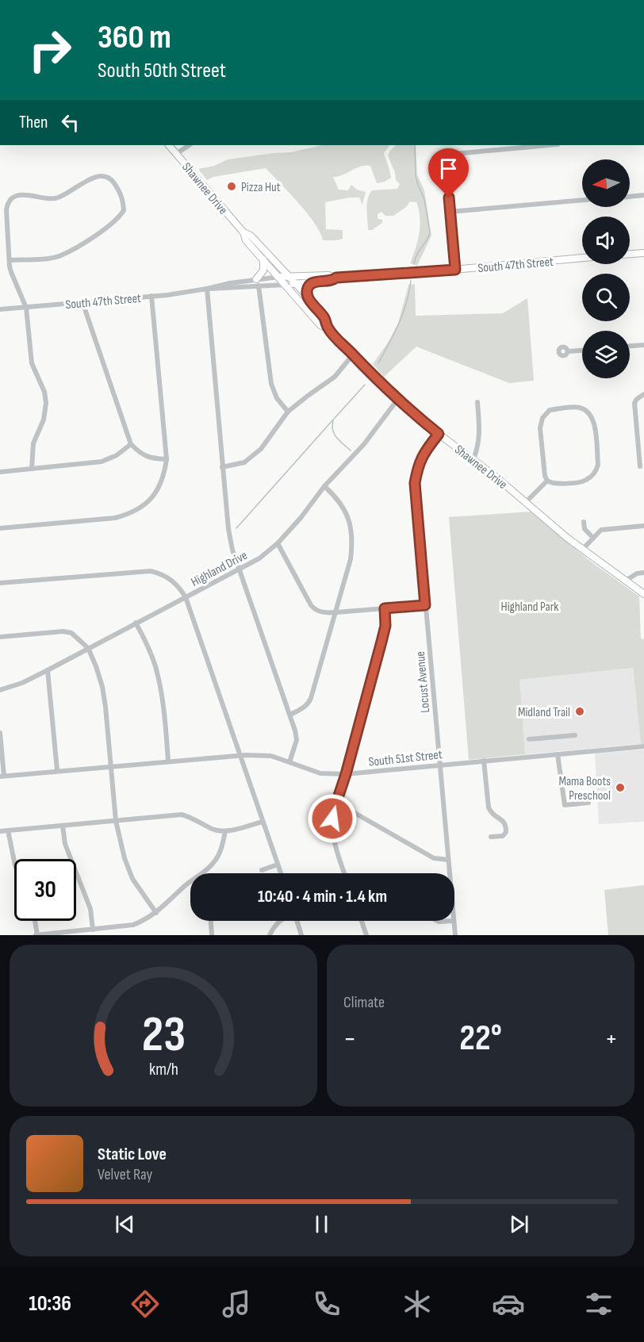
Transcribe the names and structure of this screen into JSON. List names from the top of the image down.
{
  "streets": {
    "main road": ["Shawnee Drive", "South 47th Street"],
    "street": ["Highland Drive", "Locust Avenue", "South 51st Street"]
  },
  "crossings": [
    ["Shawnee Drive", "South 47th Street"],
    ["Shawnee Drive", "Highland Drive"],
    ["Shawnee Drive", "Locust Avenue"],
    ["Locust Avenue", "South 51st Street"]
  ],
  "parks": ["Highland Park"],
  "places": ["Pizza Hut", "Midland Trail", "Mama Boots Preschool"],
  "north": "left",
  "page": {
    "turn": ["360 m", "South 50th Street"],
    "then": "Then",
    "limit": "30",
    "trip": "10:40 · 4 min · 1.4 km",
    "tile": "Climate",
    "heat": ["−", "22°", "+"],
    "song": ["Static Love", "Velvet Ray"],
    "tabs": "10:36",
    "gauge": ["23", "km/h"]
  }
}
